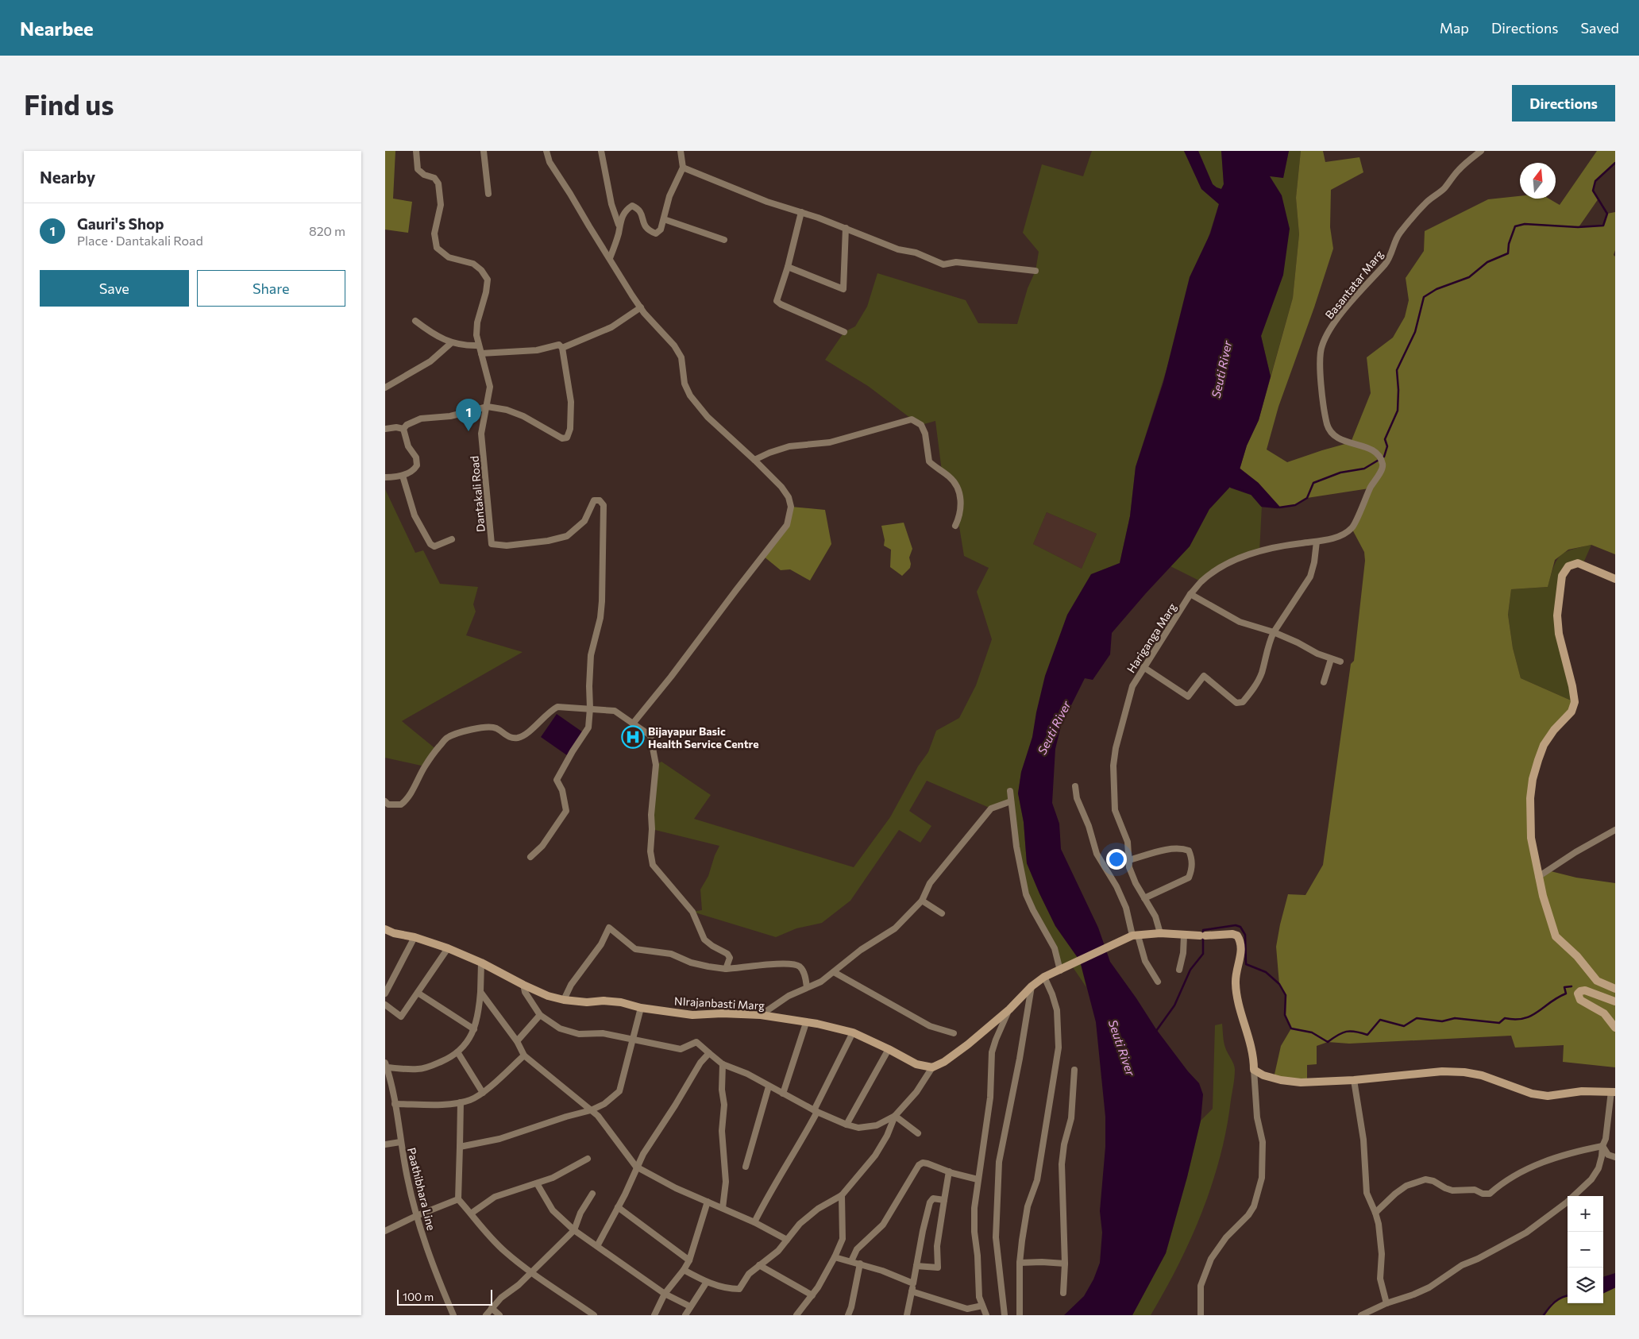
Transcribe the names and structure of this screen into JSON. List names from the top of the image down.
{
  "streets": {
    "street": [
      "Basantatar Marg",
      "Dantakali Road",
      "Hariganga Marg",
      "NIrajanbasti Marg",
      "Paathibhara Line"
    ]
  },
  "crossings": [
    ["Basantatar Marg", "Hariganga Marg"]
  ],
  "water": ["Seuti River"],
  "places": {
    "hospital": ["Bijayapur Basic Health Service Centre"]
  },
  "scale_bar": "100 m",
  "north": "top",
  "page": {
    "header": "Nearbee",
    "nav": ["Map", "Directions", "Saved"],
    "buttons": [
      "Directions",
      ["Save", "Share"]
    ],
    "title": "Find us",
    "heading": "Nearby",
    "list": [
      {
        "mark": "1",
        "name": "Gauri's Shop",
        "note": "Place · Dantakali Road",
        "value": "820 m"
      }
    ],
    "pins": "1",
    "map_buttons": ["+", "−"],
    "scale": "100 m"
  }
}
